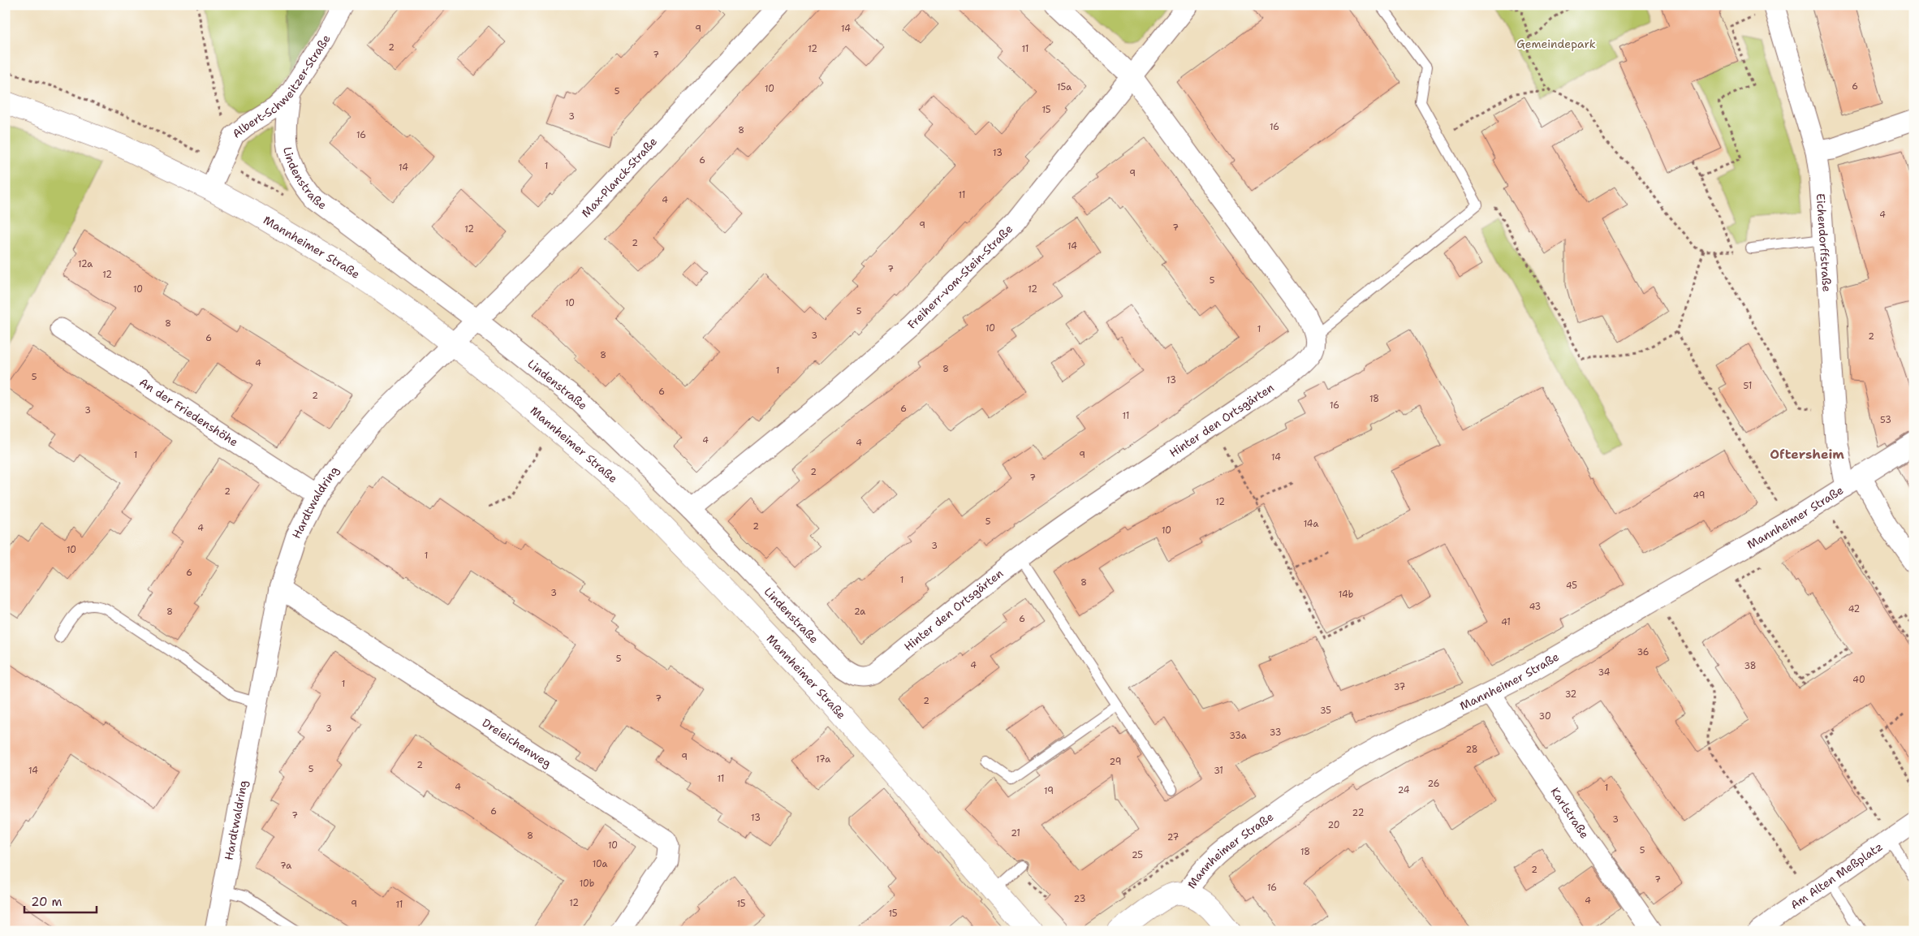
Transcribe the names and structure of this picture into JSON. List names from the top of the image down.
{
  "streets": {
    "street": [
      "Albert-Schweitzer-Straße",
      "Lindenstraße",
      "Max-Planck-Straße",
      "Eichendorffstraße",
      "Mannheimer Straße",
      "Freiherr-vom-Stein-Straße",
      "An der Friedenshöhe",
      "Hinter den Ortsgärten",
      "Hardtwaldring",
      "Dreieichenweg",
      "Karlstraße",
      "Am Alten Meßplatz"
    ]
  },
  "crossings": [
    ["Albert-Schweitzer-Straße", "Lindenstraße"],
    ["Albert-Schweitzer-Straße", "Mannheimer Straße"],
    ["Lindenstraße", "Max-Planck-Straße"],
    ["Lindenstraße", "Freiherr-vom-Stein-Straße"],
    ["Lindenstraße", "Hinter den Ortsgärten"],
    ["Max-Planck-Straße", "Mannheimer Straße"],
    ["Max-Planck-Straße", "Hardtwaldring"],
    ["Eichendorffstraße", "Mannheimer Straße"],
    ["Mannheimer Straße", "Hardtwaldring"],
    ["Mannheimer Straße", "Karlstraße"],
    ["An der Friedenshöhe", "Hardtwaldring"],
    ["Hardtwaldring", "Dreieichenweg"]
  ],
  "districts": ["Oftersheim"],
  "parks": ["Gemeindepark"],
  "house_numbers": [
    "9",
    "14",
    "2",
    "12",
    "11",
    "7",
    "6",
    "15a",
    "10",
    "5",
    "15",
    "3",
    "16",
    "8",
    "16",
    "13",
    "6",
    "1",
    "14",
    "9",
    "11",
    "4",
    "4",
    "9",
    "7",
    "12",
    "2",
    "14",
    "12a",
    "7",
    "12",
    "5",
    "10",
    "12",
    "10",
    "5",
    "8",
    "10",
    "1",
    "3",
    "2",
    "6",
    "8",
    "4",
    "8",
    "1",
    "5",
    "13",
    "51",
    "6",
    "2",
    "18",
    "16",
    "6",
    "3",
    "11",
    "53",
    "4",
    "4",
    "1",
    "9",
    "14",
    "2",
    "7",
    "2",
    "49",
    "12",
    "5",
    "14a",
    "2",
    "4",
    "10",
    "3",
    "10",
    "1",
    "6",
    "1",
    "8",
    "45",
    "3",
    "14b",
    "43",
    "42",
    "8",
    "2a",
    "6",
    "41",
    "36",
    "5",
    "4",
    "38",
    "34",
    "40",
    "1",
    "37",
    "32",
    "7",
    "2",
    "35",
    "30",
    "3",
    "33",
    "33a",
    "28",
    "9",
    "17a",
    "29",
    "2",
    "5",
    "14",
    "31",
    "11",
    "26",
    "4",
    "1",
    "24",
    "19",
    "6",
    "22",
    "7",
    "13",
    "3",
    "20",
    "21",
    "8",
    "27",
    "10",
    "5",
    "18",
    "25",
    "10a",
    "7a",
    "2",
    "7",
    "10b",
    "16",
    "23",
    "4",
    "12",
    "9",
    "15",
    "11",
    "15"
  ],
  "scale_bar": "20 m"
}
